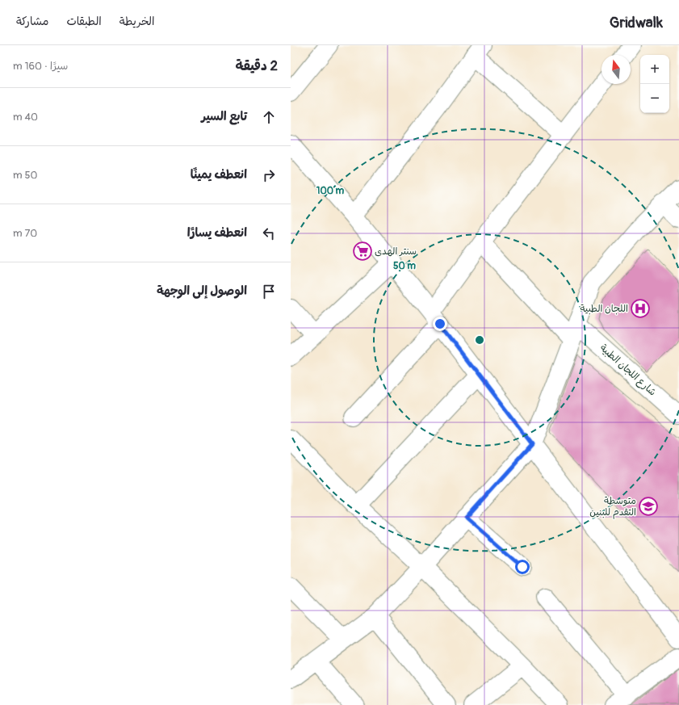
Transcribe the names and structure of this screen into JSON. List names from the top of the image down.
{
  "streets": {
    "street": ["شارع اللجان الطبية"]
  },
  "places": {
    "supermarket": ["سنتر الهدى"],
    "hospital": ["اللجان الطبية"],
    "school or university": ["متوسطة التقدم للبنين"]
  },
  "north": "top",
  "page": {
    "header": "Gridwalk",
    "nav": ["الخريطة", "الطبقات", "مشاركة"],
    "heading": ["2 دقيقة", "سيرًا · 160 m"],
    "map_buttons": ["+", "−"],
    "list": [
      ["تابع السير", "40 m"],
      ["انعطف يمينًا", "50 m"],
      ["انعطف يسارًا", "70 m"],
      "الوصول إلى الوجهة"
    ]
  },
  "rings": ["100 m", "50 m"]
}
